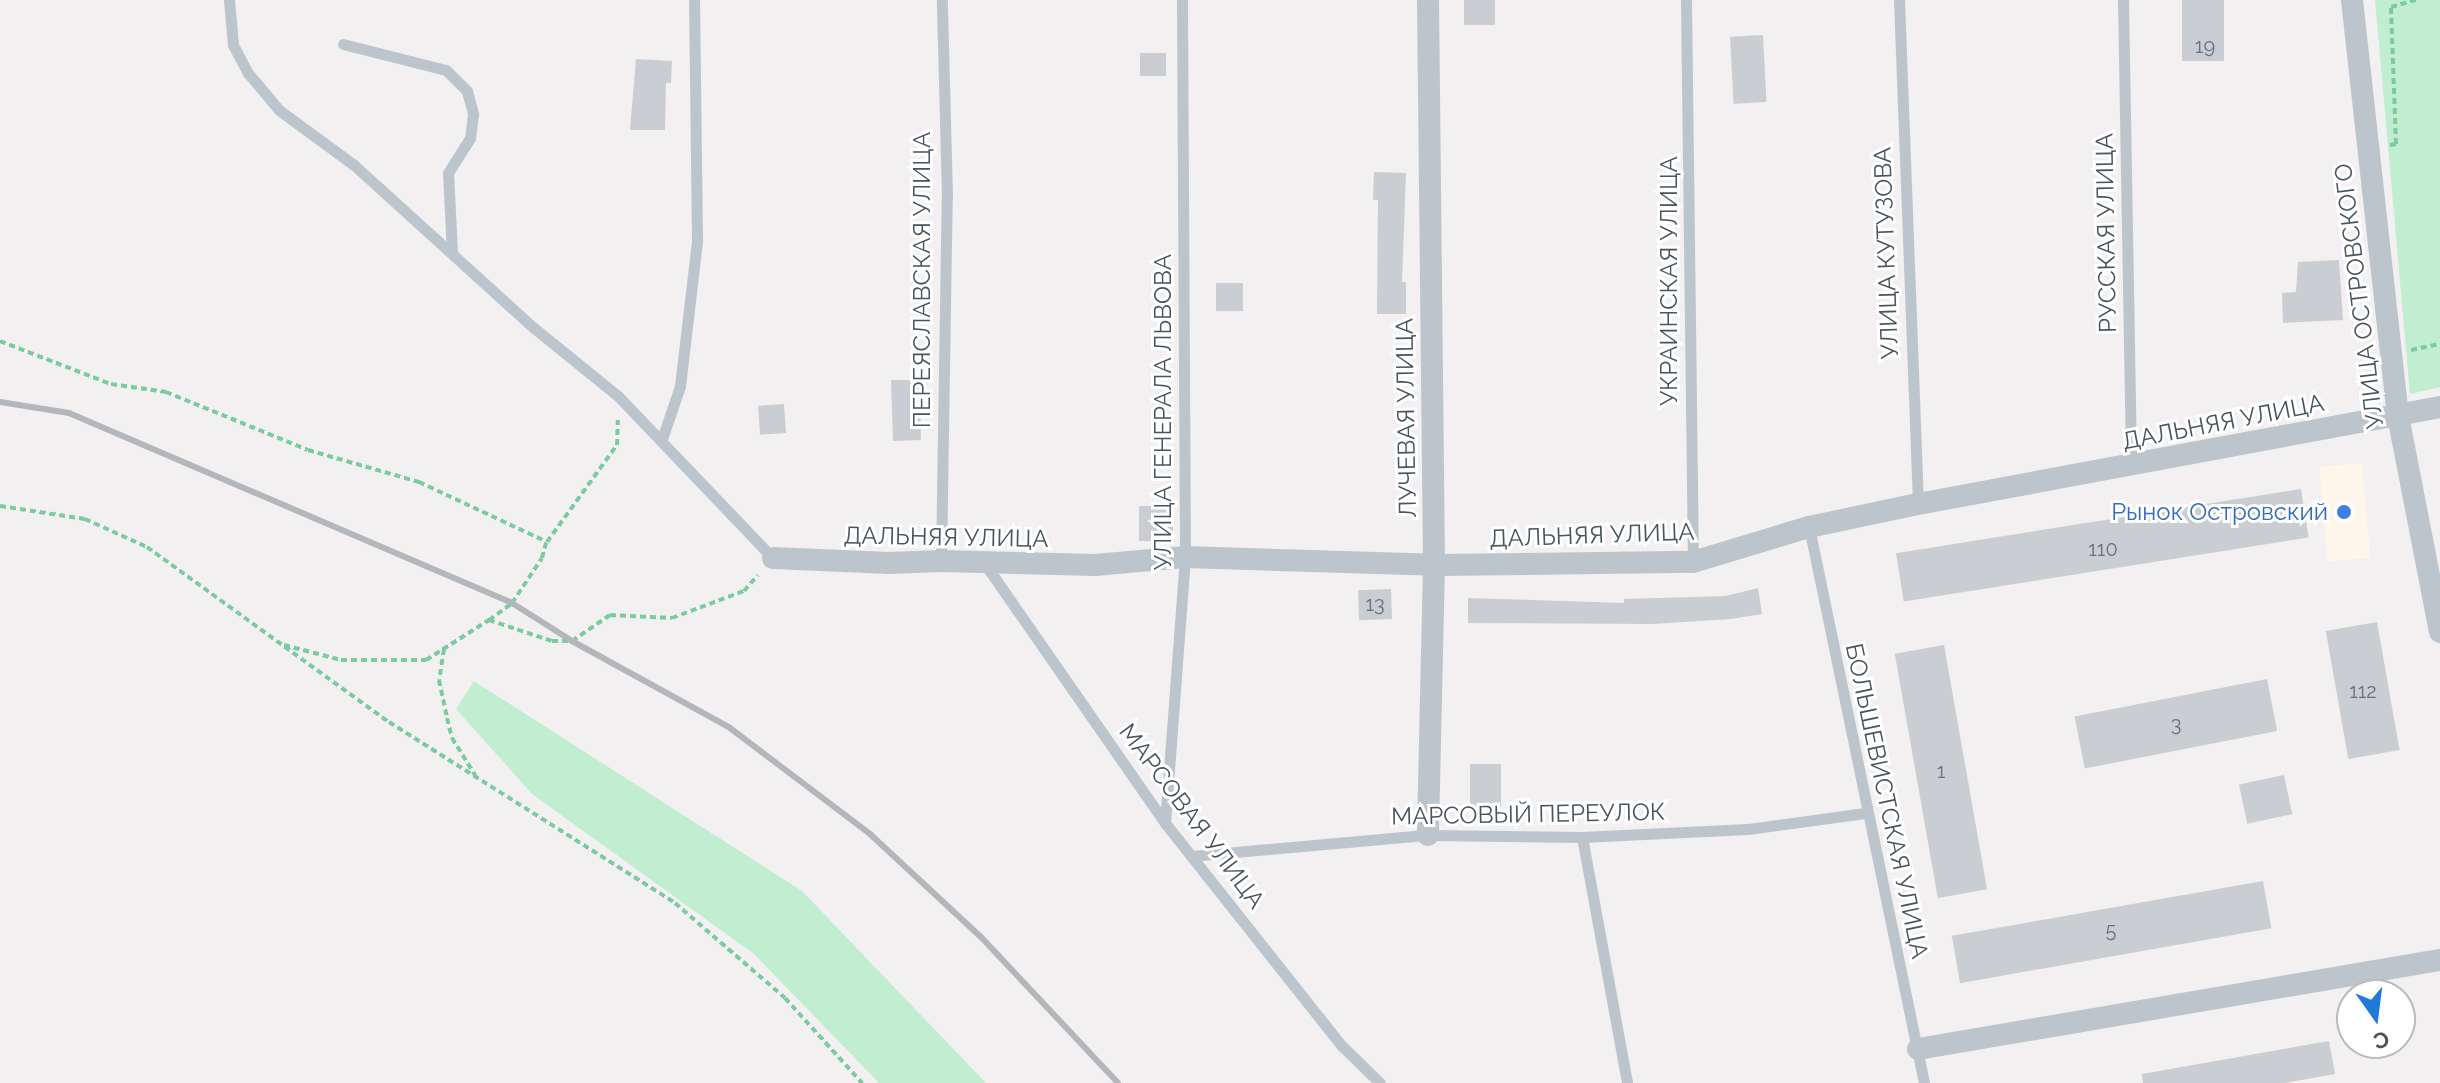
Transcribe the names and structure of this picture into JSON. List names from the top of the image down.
{
  "streets": {
    "street": ["УЛИЦА ОСТРОВСКОГО", "ЛУЧЕВАЯ УЛИЦА", "ДАЛЬНЯЯ УЛИЦА"],
    "lane": [
      "РУССКАЯ УЛИЦА",
      "УЛИЦА КУТУЗОВА",
      "ПЕРЕЯСЛАВСКАЯ УЛИЦА",
      "УКРАИНСКАЯ УЛИЦА",
      "УЛИЦА ГЕНЕРАЛА ЛЬВОВА",
      "БОЛЬШЕВИСТСКАЯ УЛИЦА",
      "МАРСОВЫЙ ПЕРЕУЛОК",
      "МАРСОВАЯ УЛИЦА"
    ]
  },
  "crossings": [
    ["РУССКАЯ УЛИЦА", "ДАЛЬНЯЯ УЛИЦА"],
    ["УЛИЦА КУТУЗОВА", "ДАЛЬНЯЯ УЛИЦА"],
    ["ПЕРЕЯСЛАВСКАЯ УЛИЦА", "ДАЛЬНЯЯ УЛИЦА"],
    ["УКРАИНСКАЯ УЛИЦА", "ДАЛЬНЯЯ УЛИЦА"],
    ["УЛИЦА ОСТРОВСКОГО", "ДАЛЬНЯЯ УЛИЦА"],
    ["УЛИЦА ГЕНЕРАЛА ЛЬВОВА", "ДАЛЬНЯЯ УЛИЦА"],
    ["УЛИЦА ГЕНЕРАЛА ЛЬВОВА", "МАРСОВАЯ УЛИЦА"],
    ["ЛУЧЕВАЯ УЛИЦА", "ДАЛЬНЯЯ УЛИЦА"],
    ["ЛУЧЕВАЯ УЛИЦА", "МАРСОВЫЙ ПЕРЕУЛОК"],
    ["ДАЛЬНЯЯ УЛИЦА", "БОЛЬШЕВИСТСКАЯ УЛИЦА"],
    ["ДАЛЬНЯЯ УЛИЦА", "МАРСОВАЯ УЛИЦА"],
    ["БОЛЬШЕВИСТСКАЯ УЛИЦА", "МАРСОВЫЙ ПЕРЕУЛОК"],
    ["МАРСОВЫЙ ПЕРЕУЛОК", "МАРСОВАЯ УЛИЦА"]
  ],
  "places": ["Рынок Островский"],
  "house_numbers": [
    "19",
    "110",
    "13",
    "112",
    "3",
    "1",
    "5"
  ],
  "north": "bottom"
}
